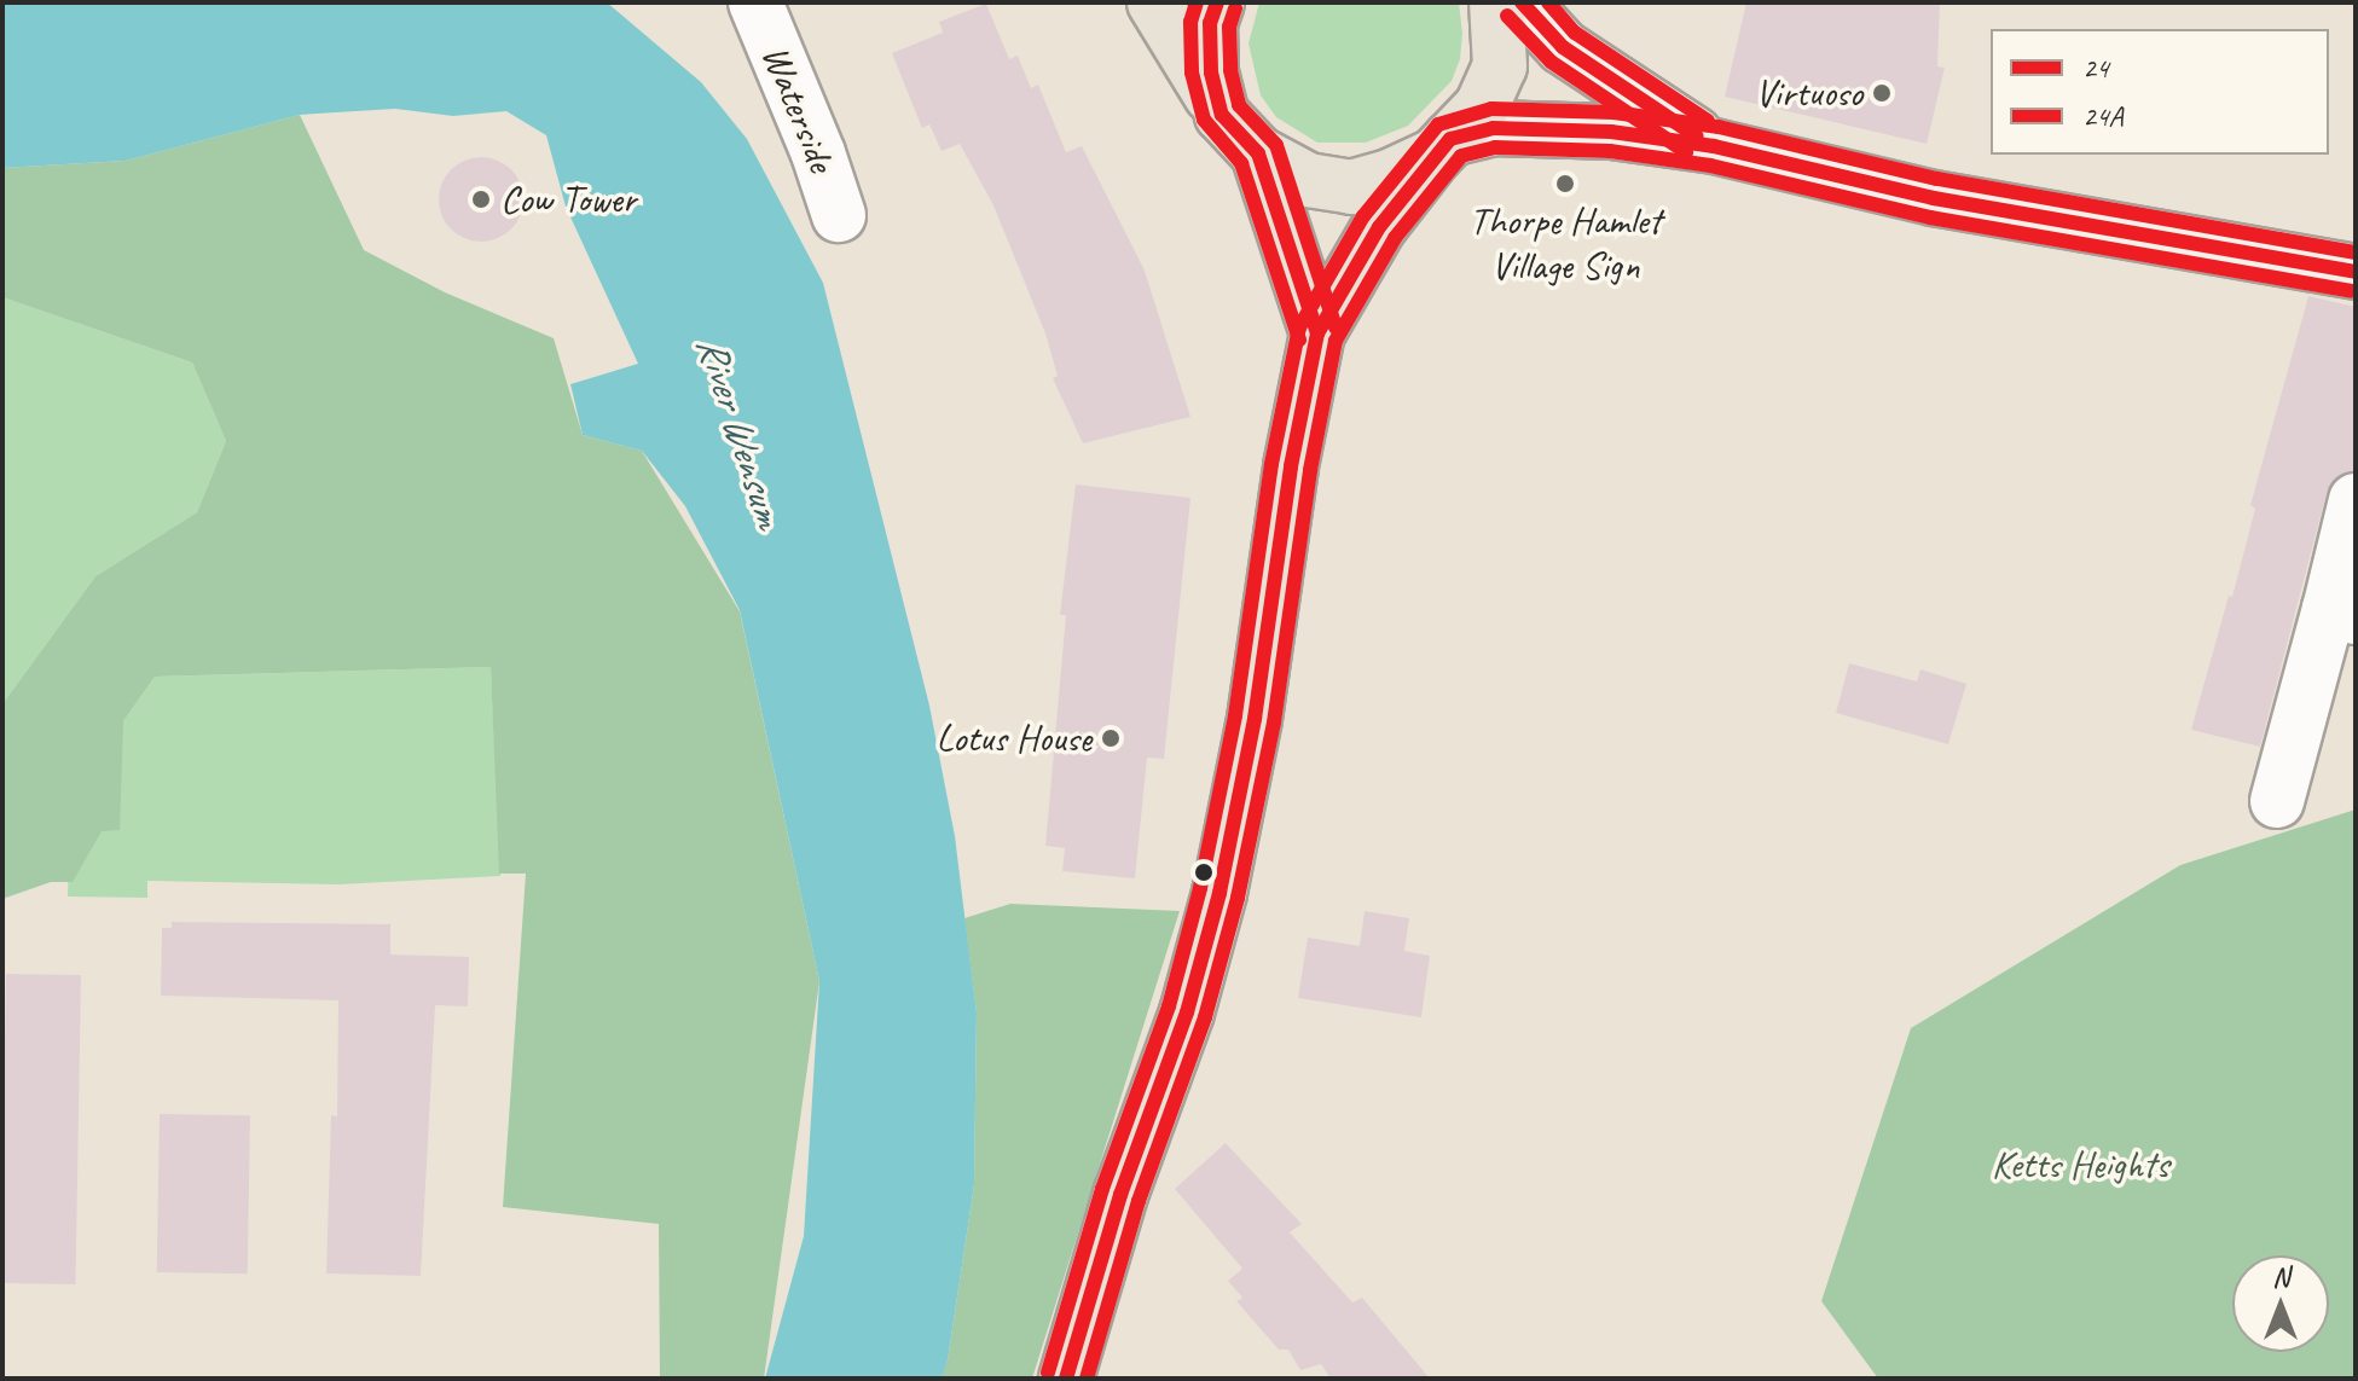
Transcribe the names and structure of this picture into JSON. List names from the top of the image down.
{
  "streets": {
    "street": ["Waterside"]
  },
  "water": ["River Wensum"],
  "parks": ["Ketts Heights"],
  "places": [
    "Virtuoso",
    "Thorpe Hamlet Village Sign",
    "Cow Tower",
    "Lotus House"
  ],
  "lines": ["transit line 24", "transit line 24A"],
  "legend": ["24", "24A"],
  "north": "top"
}
